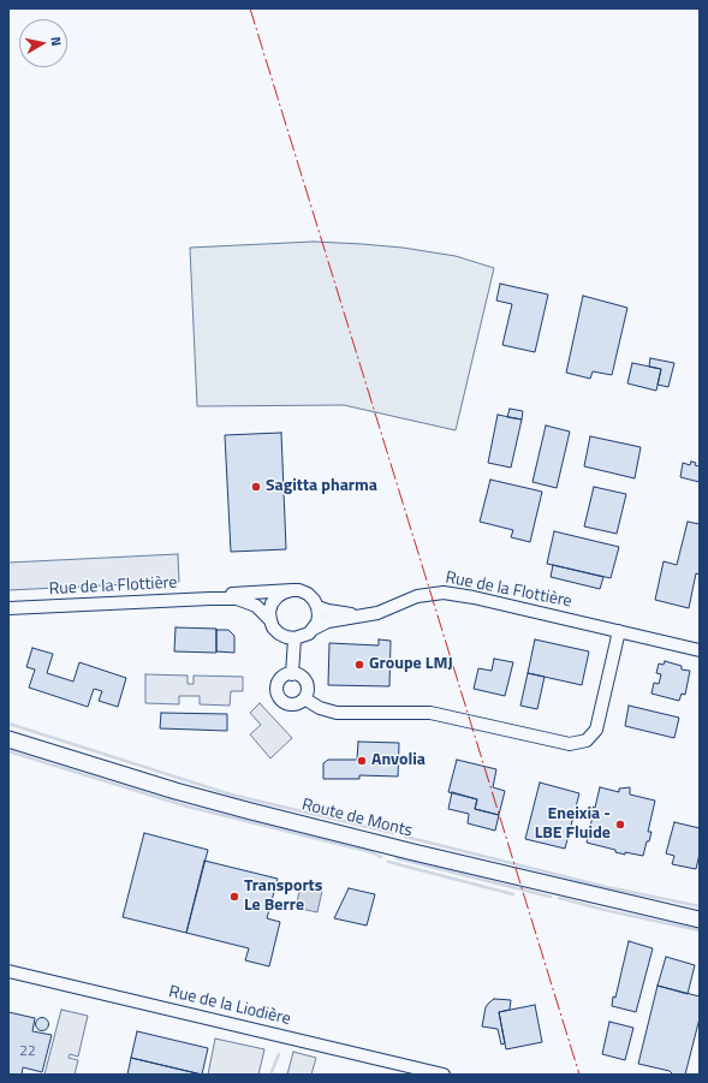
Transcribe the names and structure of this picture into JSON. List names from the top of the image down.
{
  "streets": {
    "main road": ["Route de Monts"],
    "street": ["Rue de la Flottière", "Rue de la Liodière"]
  },
  "places": [
    "Sagitta pharma",
    "Groupe LMJ",
    "Anvolia",
    "Eneixia - LBE Fluide",
    "Transports Le Berre"
  ],
  "house_numbers": ["22"],
  "north": "right"
}
